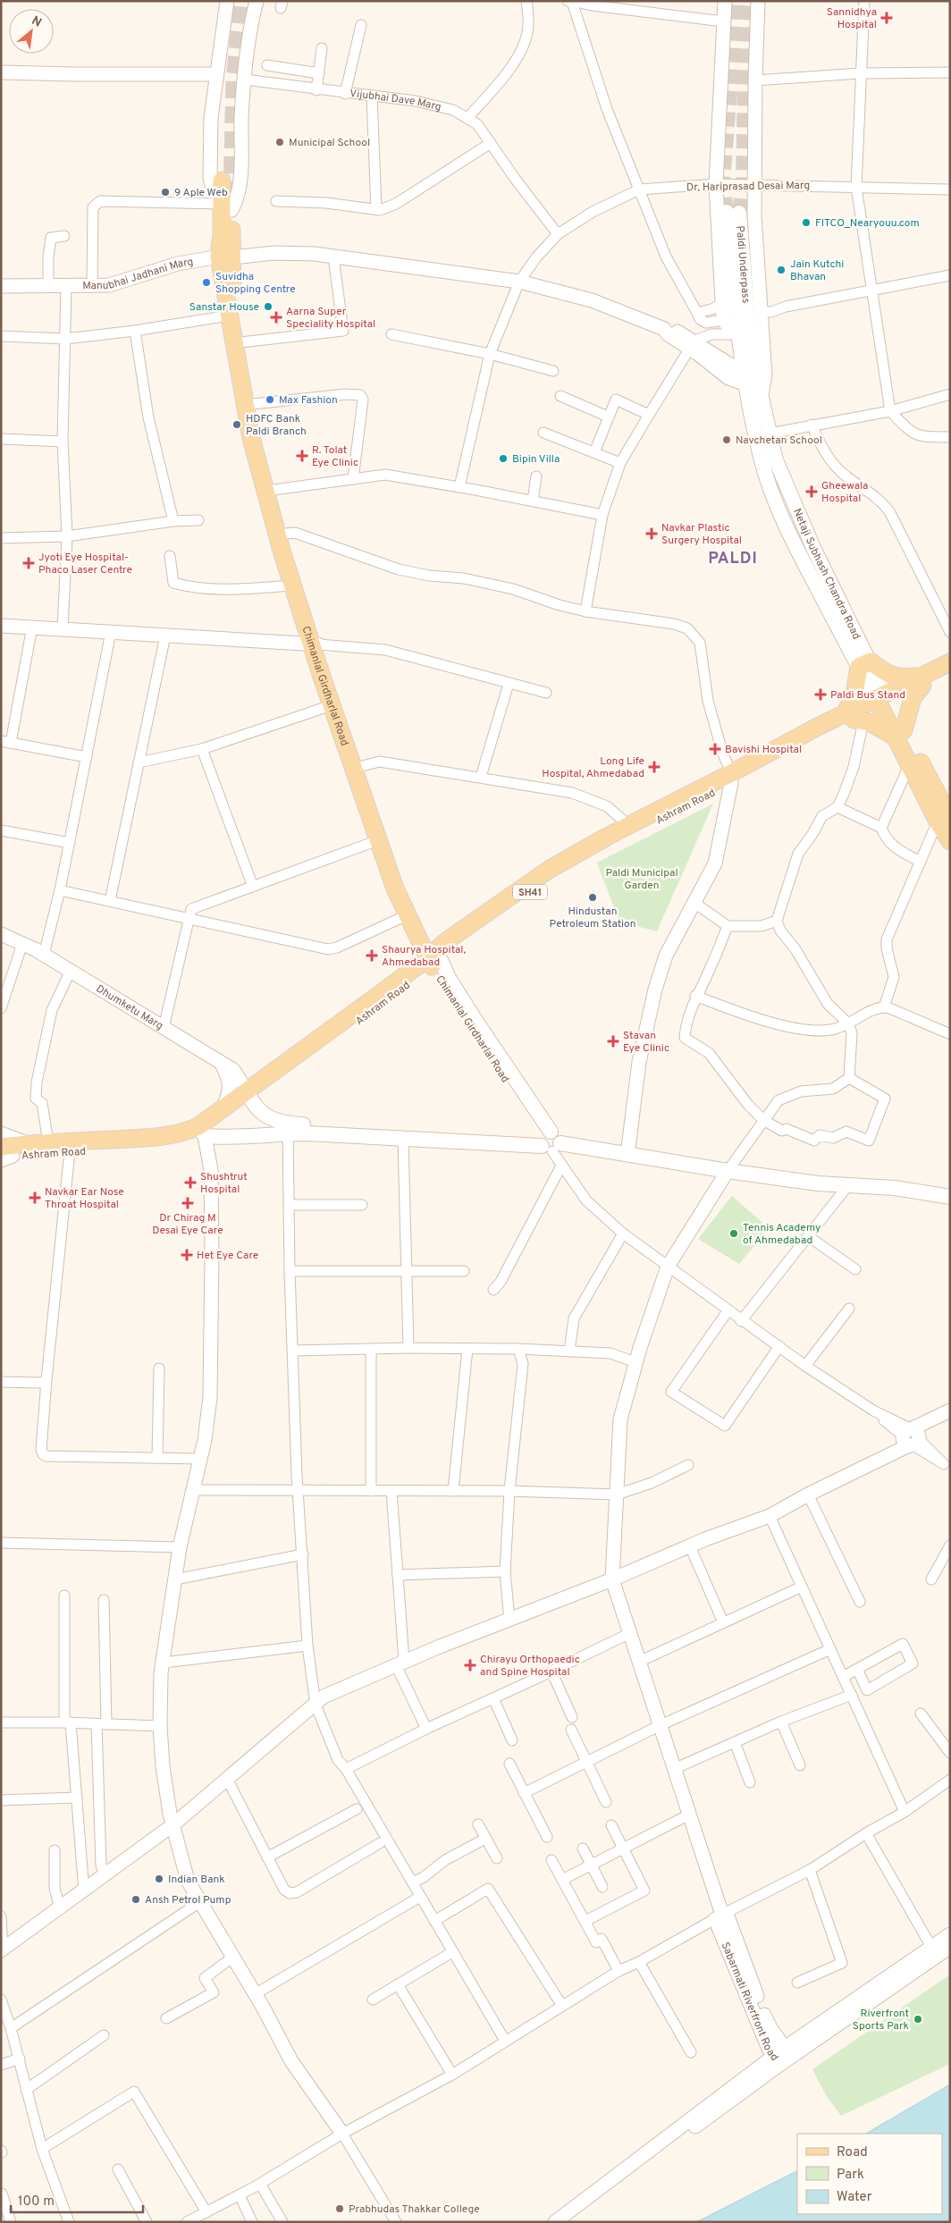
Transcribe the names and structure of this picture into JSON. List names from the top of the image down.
{
  "streets": {
    "main road": [
      "Paldi Underpass",
      "Netaji Subhash Chandra Road",
      "Chimanlal Girdharlal Road",
      "Ashram Road",
      "SH41"
    ],
    "street": [
      "Vijubhai Dave Marg",
      "Dr. Hariprasad Desai Marg",
      "Manubhai Jadhani Marg",
      "Dhumketu Marg",
      "Sabarmati Riverfront Road"
    ]
  },
  "crossings": [
    ["Vijubhai Dave Marg", "Dr. Hariprasad Desai Marg"],
    ["Paldi Underpass", "Manubhai Jadhani Marg"],
    ["Paldi Underpass", "Netaji Subhash Chandra Road"],
    ["Manubhai Jadhani Marg", "Netaji Subhash Chandra Road"],
    ["Manubhai Jadhani Marg", "Chimanlal Girdharlal Road"],
    ["Chimanlal Girdharlal Road", "Ashram Road"],
    ["Ashram Road", "Dhumketu Marg"]
  ],
  "districts": ["PALDI"],
  "parks": ["Paldi Municipal Garden"],
  "places": {
    "health": [
      "Sannidhya Hospital",
      "Aarna Super Speciality Hospital",
      "R. Tolat Eye Clinic",
      "Gheewala Hospital",
      "Navkar Plastic Surgery Hospital",
      "Jyoti Eye Hospital- Phaco Laser Centre",
      "Paldi Bus Stand",
      "Bavishi Hospital",
      "Long Life Hospital, Ahmedabad",
      "Shaurya Hospital, Ahmedabad",
      "Stavan Eye Clinic",
      "Shushtrut Hospital",
      "Navkar Ear Nose Throat Hospital",
      "Dr Chirag M Desai Eye Care",
      "Het Eye Care",
      "Chirayu Orthopaedic and Spine Hospital"
    ],
    "other": [
      "Municipal School",
      "9 Aple Web",
      "FITCO_Nearyouu.com",
      "Jain Kutchi Bhavan",
      "Suvidha Shopping Centre",
      "Sanstar House",
      "Max Fashion",
      "HDFC Bank Paldi Branch",
      "Navchetan School",
      "Bipin Villa",
      "Hindustan Petroleum Station",
      "Tennis Academy of Ahmedabad",
      "Indian Bank",
      "Ansh Petrol Pump",
      "Riverfront Sports Park",
      "Prabhudas Thakkar College"
    ]
  },
  "legend": ["Road", "Park", "Water"],
  "scale_bar": "100 m",
  "north": "top right"
}
